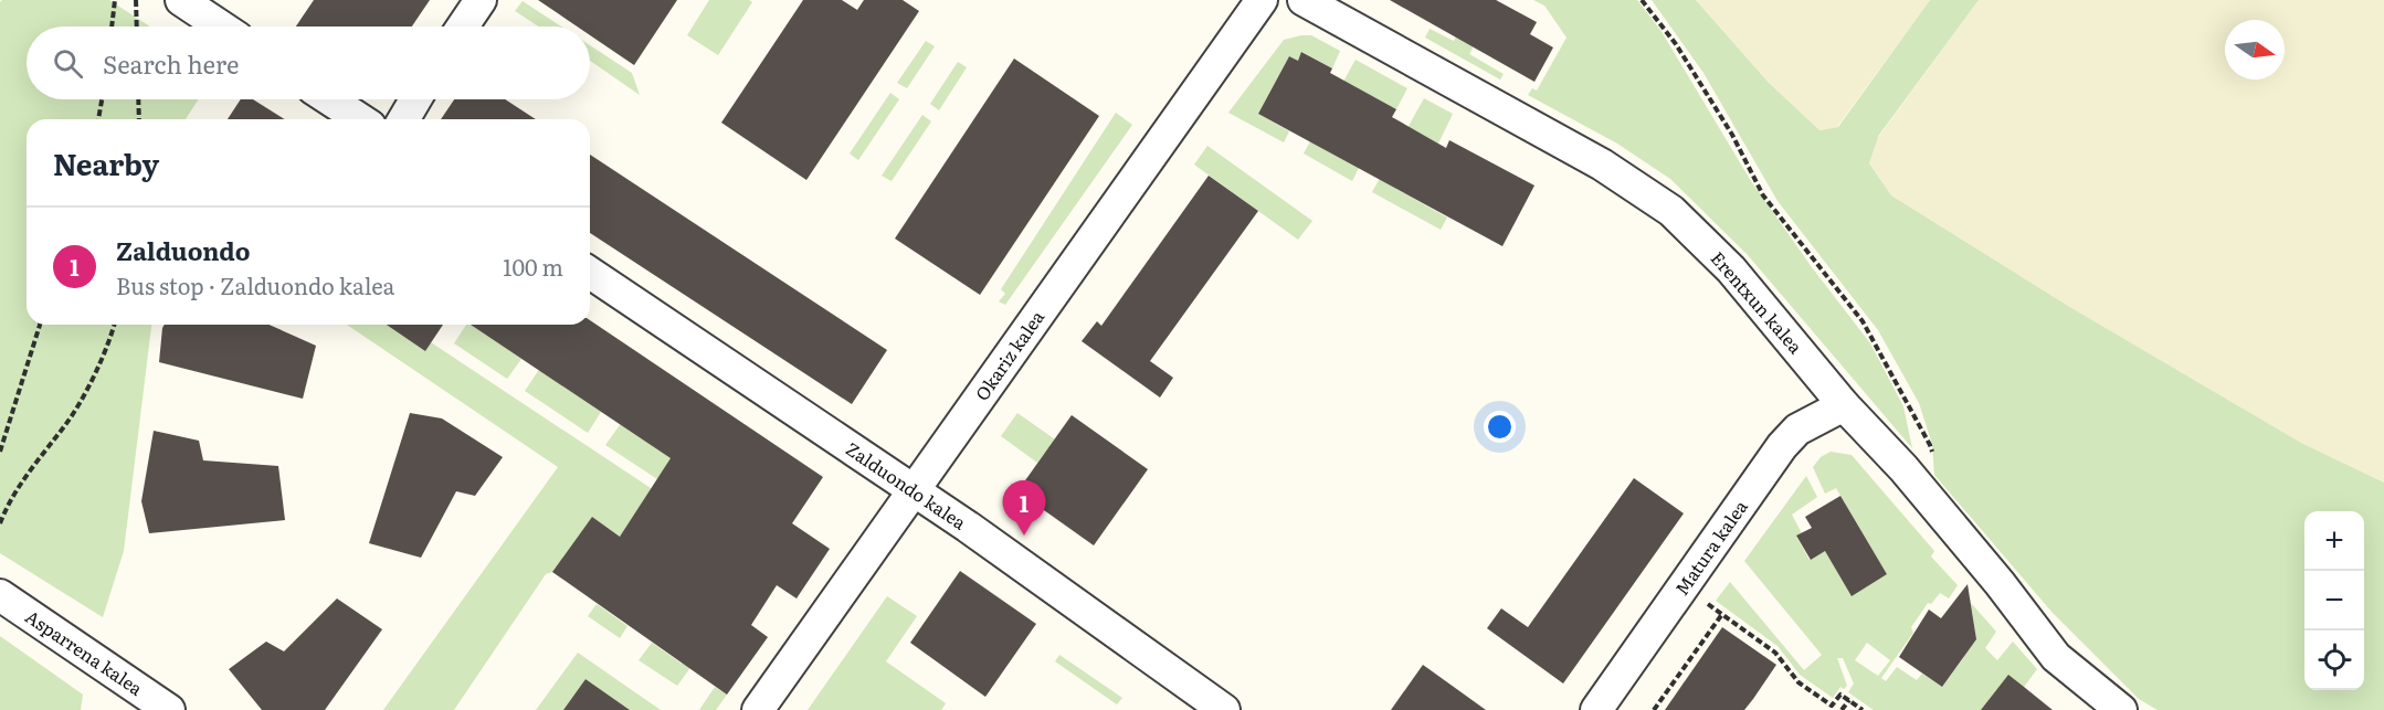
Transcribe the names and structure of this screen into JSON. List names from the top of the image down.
{
  "streets": {
    "street": [
      "Erentxun kalea",
      "Okariz kalea",
      "Zalduondo kalea",
      "Matura kalea",
      "Asparrena kalea"
    ]
  },
  "crossings": [
    ["Erentxun kalea", "Matura kalea"],
    ["Okariz kalea", "Zalduondo kalea"]
  ],
  "north": "right",
  "page": {
    "search": "Search here",
    "heading": "Nearby",
    "list": [
      {
        "mark": "1",
        "name": "Zalduondo",
        "note": "Bus stop · Zalduondo kalea",
        "value": "100 m"
      }
    ],
    "pins": "1",
    "map_buttons": ["+", "−"]
  }
}
